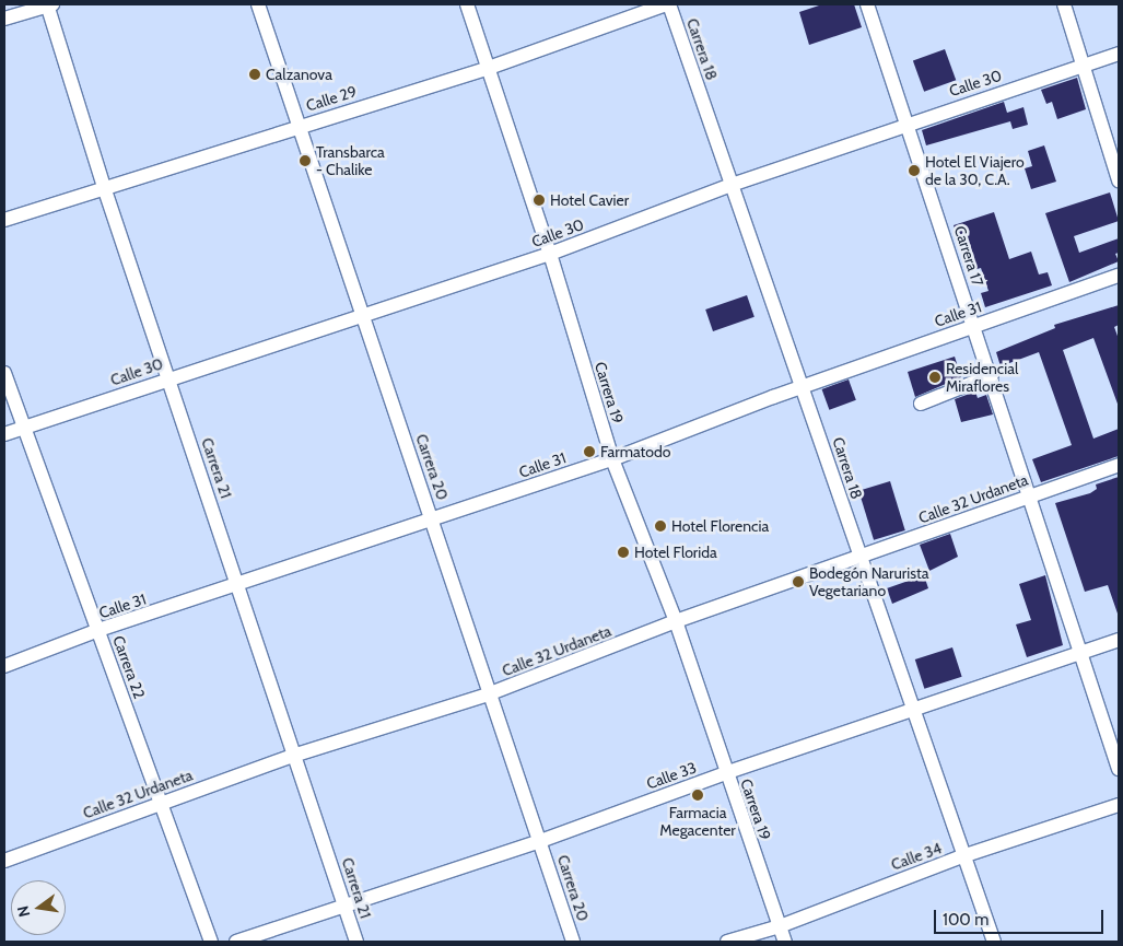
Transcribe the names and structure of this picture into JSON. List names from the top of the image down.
{
  "streets": {
    "street": [
      "Carrera 18",
      "Calle 30",
      "Calle 29",
      "Carrera 17",
      "Calle 31",
      "Carrera 19",
      "Carrera 20",
      "Carrera 21",
      "Calle 32 Urdaneta",
      "Carrera 22",
      "Calle 33",
      "Calle 34"
    ]
  },
  "crossings": [
    ["Carrera 18", "Calle 30"],
    ["Carrera 18", "Calle 29"],
    ["Carrera 18", "Calle 31"],
    ["Carrera 18", "Calle 32 Urdaneta"],
    ["Carrera 18", "Calle 33"],
    ["Carrera 18", "Calle 34"],
    ["Calle 30", "Carrera 17"],
    ["Calle 30", "Carrera 19"],
    ["Calle 30", "Carrera 20"],
    ["Calle 30", "Carrera 21"],
    ["Calle 30", "Carrera 22"],
    ["Calle 29", "Carrera 19"],
    ["Calle 29", "Carrera 20"],
    ["Calle 29", "Carrera 21"],
    ["Carrera 17", "Calle 31"],
    ["Carrera 17", "Calle 32 Urdaneta"],
    ["Carrera 17", "Calle 33"],
    ["Calle 31", "Carrera 19"],
    ["Calle 31", "Carrera 20"],
    ["Calle 31", "Carrera 21"],
    ["Calle 31", "Carrera 22"],
    ["Carrera 19", "Calle 32 Urdaneta"],
    ["Carrera 19", "Calle 33"],
    ["Carrera 19", "Calle 34"],
    ["Carrera 20", "Calle 32 Urdaneta"],
    ["Carrera 20", "Calle 33"],
    ["Carrera 21", "Calle 32 Urdaneta"],
    ["Carrera 21", "Calle 33"],
    ["Calle 32 Urdaneta", "Carrera 22"]
  ],
  "places": [
    "Calzanova",
    "Transbarca - Chalike",
    "Hotel El Viajero de la 30, C.A.",
    "Hotel Cavier",
    "Residencial Miraflores",
    "Farmatodo",
    "Hotel Florencia",
    "Hotel Florida",
    "Bodegón Narurista Vegetariano",
    "Farmacia Megacenter"
  ],
  "scale_bar": "100 m",
  "north": "left"
}
